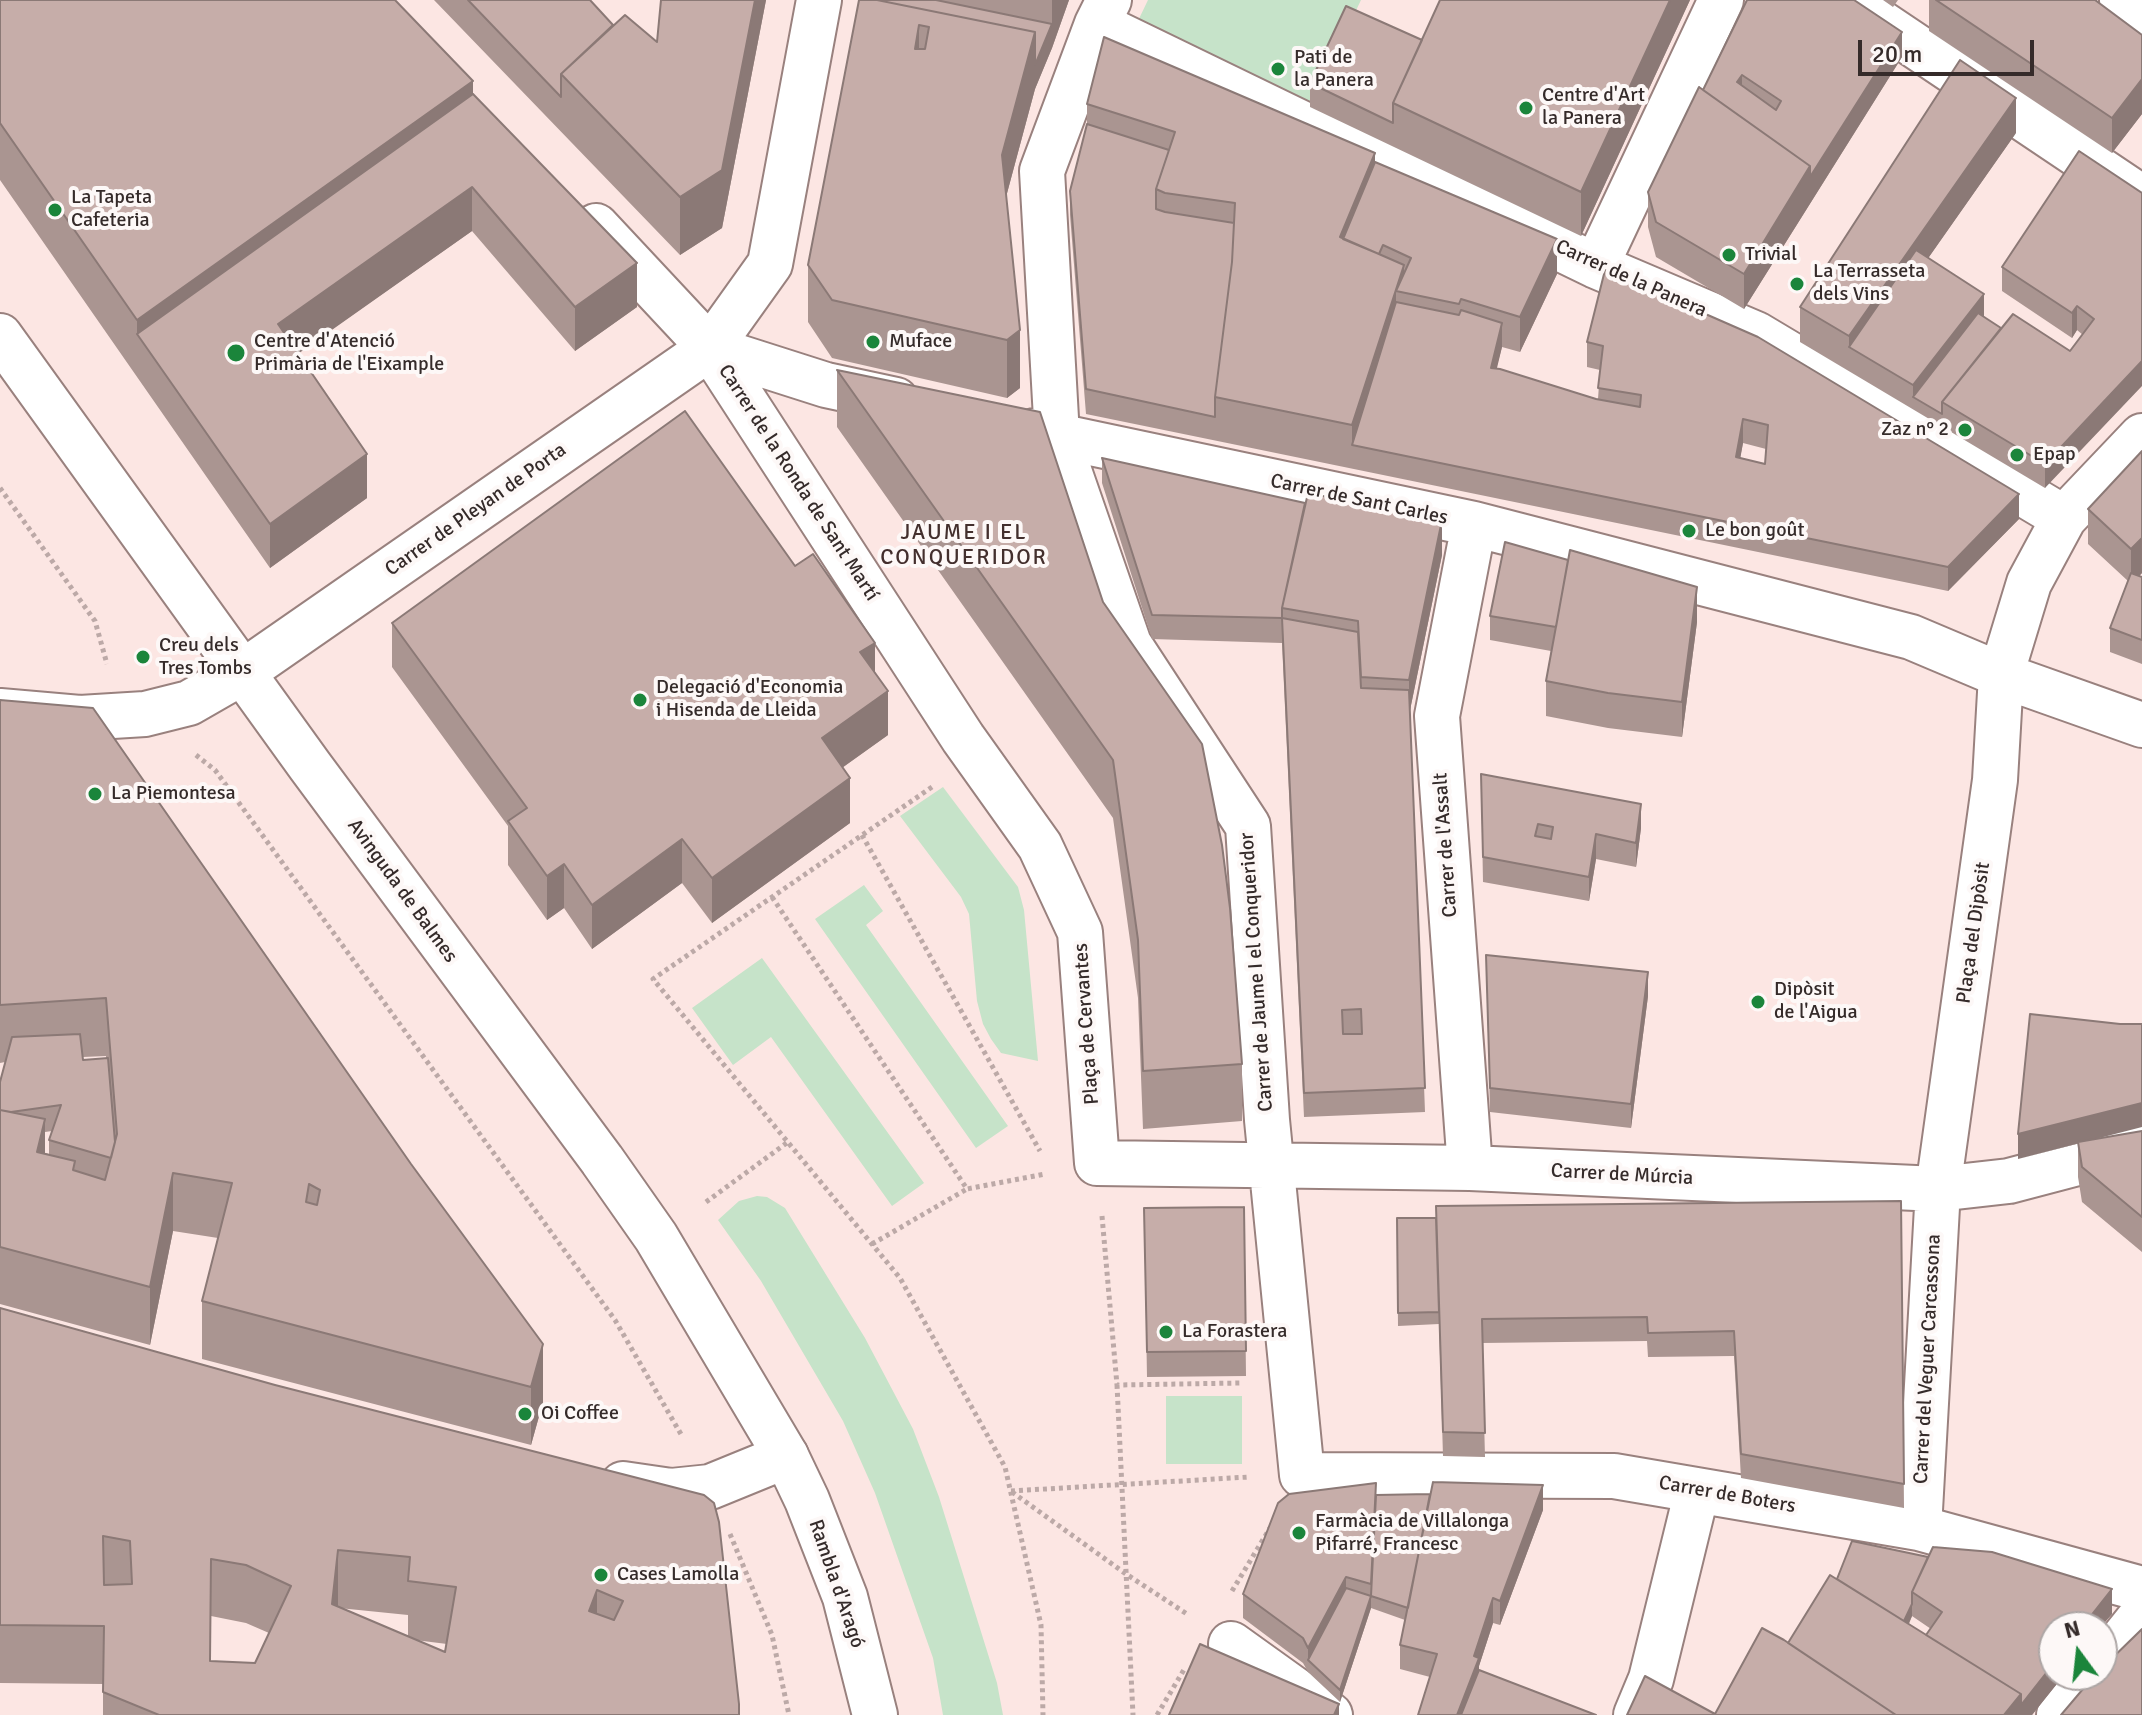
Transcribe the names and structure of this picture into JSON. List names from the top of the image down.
{
  "streets": {
    "street": [
      "Carrer de la Panera",
      "Carrer de la Ronda de Sant Martí",
      "Carrer de Sant Carles",
      "Carrer de Pleyan de Porta",
      "Carrer de l'Assalt",
      "Avinguda de Balmes",
      "Plaça del Dipòsit",
      "Carrer de Jaume I el Conqueridor",
      "Plaça de Cervantes",
      "Carrer de Múrcia",
      "Carrer del Veguer Carcassona",
      "Carrer de Boters",
      "Rambla d'Aragó"
    ]
  },
  "crossings": [
    ["Carrer de la Panera", "Plaça del Dipòsit"],
    ["Carrer de la Panera", "Carrer de Jaume I el Conqueridor"],
    ["Carrer de la Ronda de Sant Martí", "Carrer de Pleyan de Porta"],
    ["Carrer de la Ronda de Sant Martí", "Plaça de Cervantes"],
    ["Carrer de Sant Carles", "Carrer de l'Assalt"],
    ["Carrer de Sant Carles", "Plaça del Dipòsit"],
    ["Carrer de Sant Carles", "Carrer de Jaume I el Conqueridor"],
    ["Carrer de Pleyan de Porta", "Avinguda de Balmes"],
    ["Carrer de l'Assalt", "Carrer de Múrcia"],
    ["Avinguda de Balmes", "Rambla d'Aragó"],
    ["Plaça del Dipòsit", "Carrer de Múrcia"],
    ["Plaça del Dipòsit", "Carrer del Veguer Carcassona"],
    ["Carrer de Jaume I el Conqueridor", "Carrer de Múrcia"],
    ["Carrer de Jaume I el Conqueridor", "Carrer de Boters"],
    ["Plaça de Cervantes", "Carrer de Múrcia"],
    ["Carrer de Múrcia", "Carrer del Veguer Carcassona"],
    ["Carrer del Veguer Carcassona", "Carrer de Boters"]
  ],
  "districts": ["JAUME I EL CONQUERIDOR"],
  "places": [
    "Pati de la Panera",
    "Centre d'Art la Panera",
    "La Tapeta Cafeteria",
    "Trivial",
    "La Terrasseta dels Vins",
    "Muface",
    "Centre d'Atenció Primària de l'Eixample",
    "Zaz n° 2",
    "Epap",
    "Le bon goût",
    "Creu dels Tres Tombs",
    "Delegació d'Economia i Hisenda de Lleida",
    "La Piemontesa",
    "Dipòsit de l'Aigua",
    "La Forastera",
    "Oi Coffee",
    "Farmàcia de Villalonga Pifarré, Francesc",
    "Cases Lamolla"
  ],
  "scale_bar": "20 m",
  "north": "top"
}
